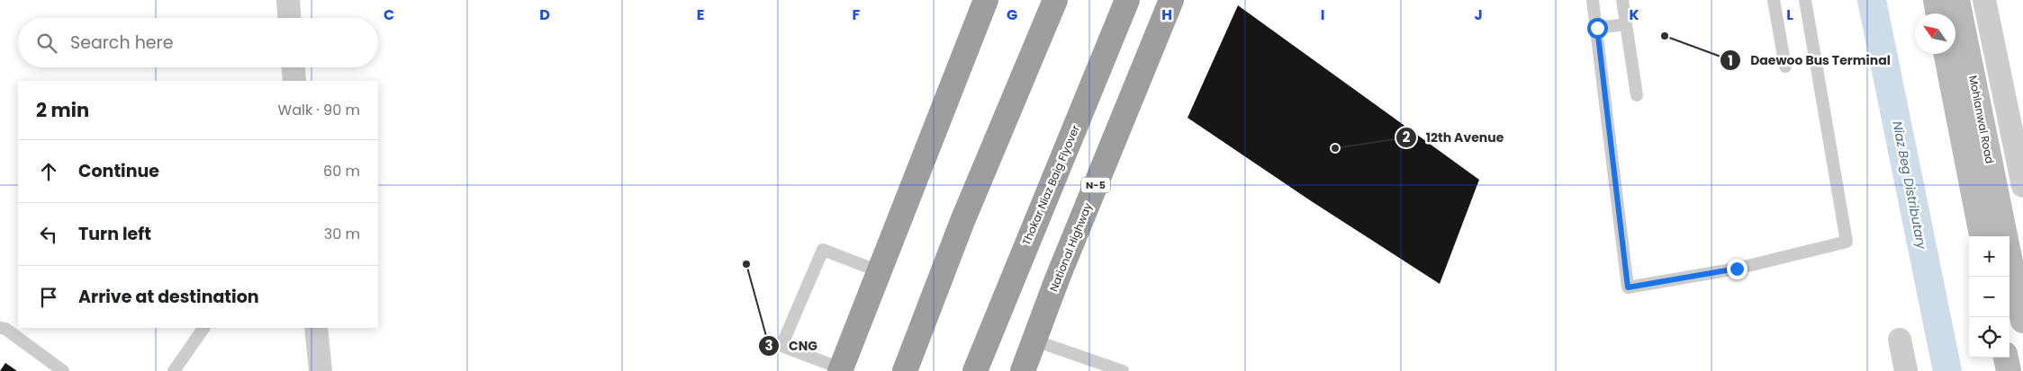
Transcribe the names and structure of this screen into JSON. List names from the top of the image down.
{
  "streets": {
    "highway": ["Thokar Niaz Baig Flyover", "N-5", "National Highway"],
    "main road": ["Mohlanwal Road"]
  },
  "water": ["Niaz Beg Distributary"],
  "places": ["Daewoo Bus Terminal", "12th Avenue", "CNG"],
  "north": "top left",
  "page": {
    "search": "Search here",
    "heading": ["2 min", "Walk · 90 m"],
    "list": [
      ["Continue", "60 m"],
      ["Turn left", "30 m"],
      "Arrive at destination"
    ],
    "map_buttons": ["+", "−"]
  },
  "grid": {
    "columns": [
      "C",
      "D",
      "E",
      "F",
      "G",
      "H",
      "I",
      "J",
      "K",
      "L"
    ]
  }
}
